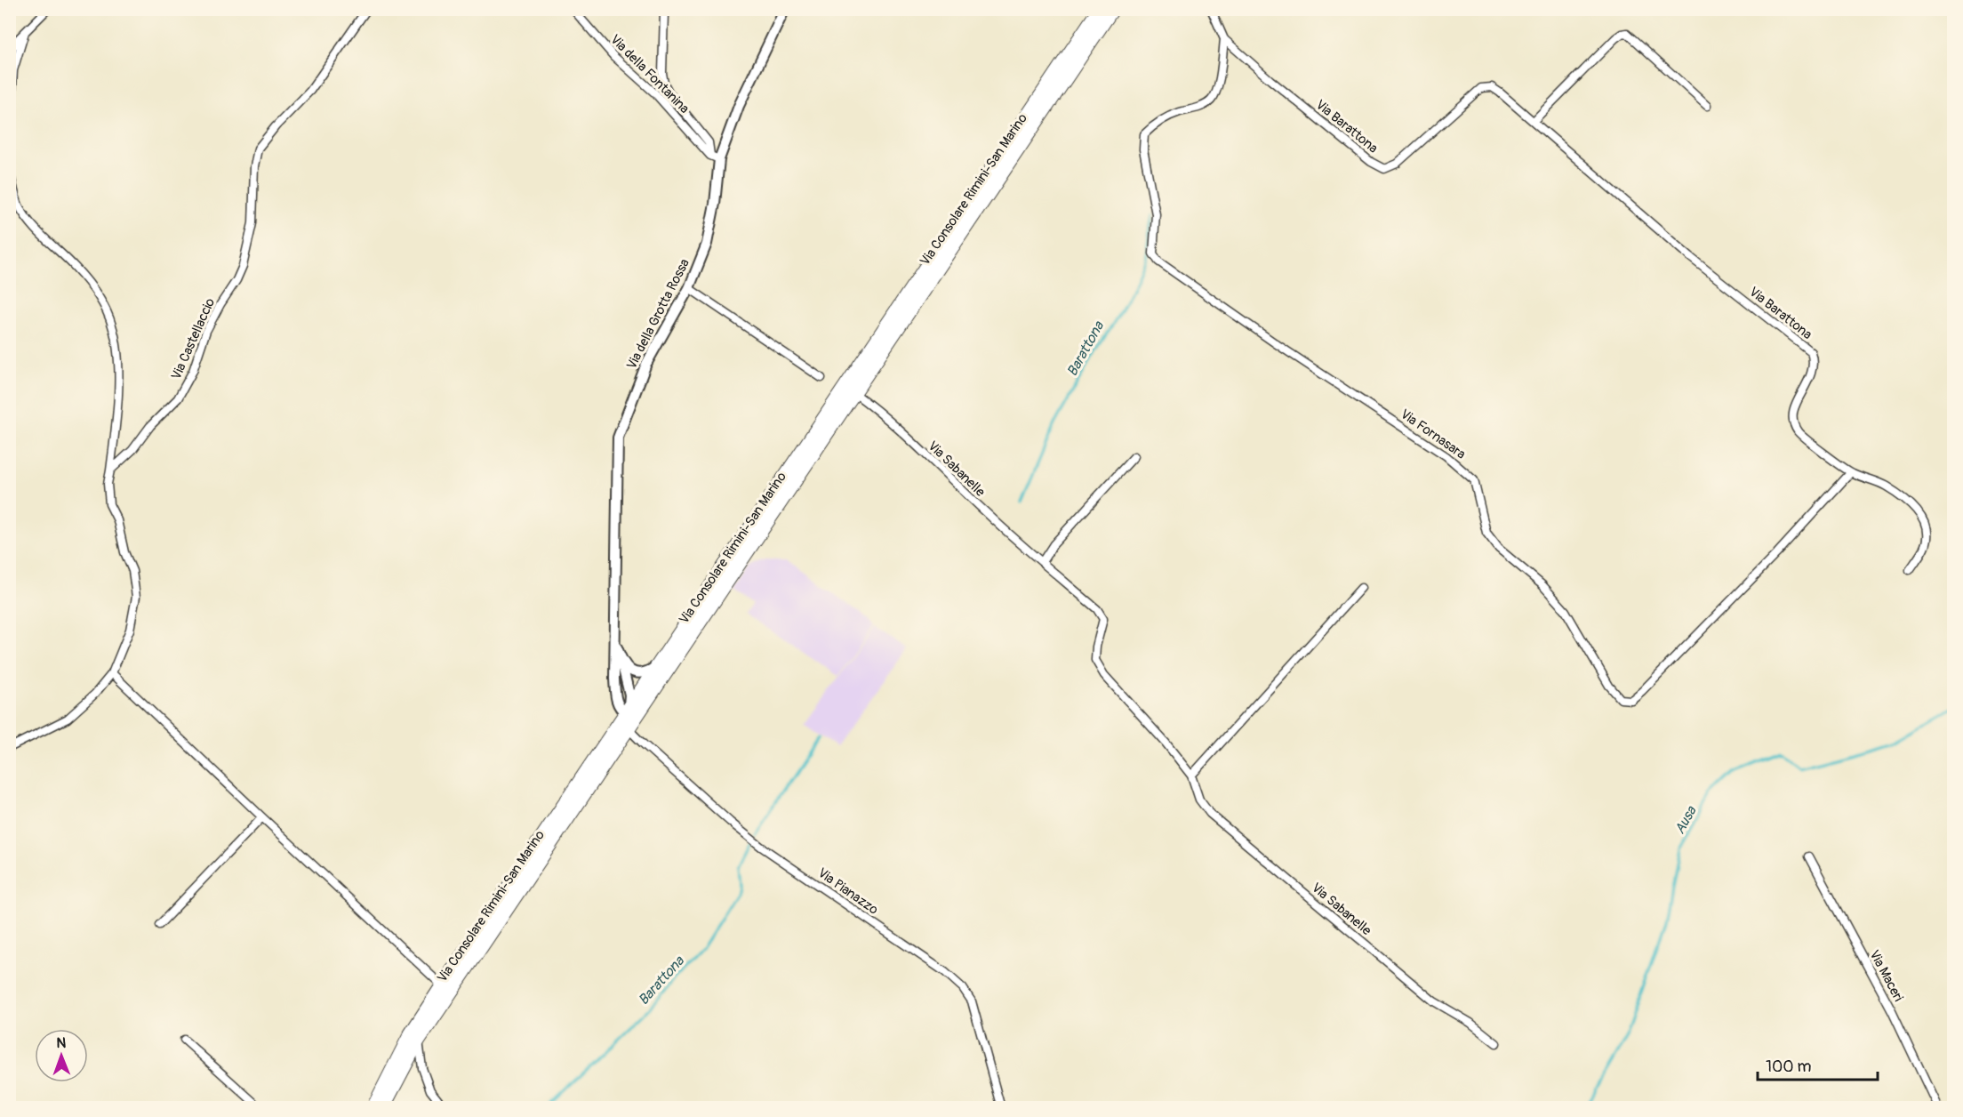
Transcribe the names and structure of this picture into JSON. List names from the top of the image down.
{
  "streets": {
    "main road": ["Via Consolare Rimini-San Marino"],
    "street": [
      "Via della Fontanina",
      "Via Barattona",
      "Via della Grotta Rossa",
      "Via Castellaccio",
      "Via Fornasara",
      "Via Sabanelle",
      "Via Pianazzo",
      "Via Maceri"
    ]
  },
  "crossings": [
    ["Via della Fontanina", "Via della Grotta Rossa"],
    ["Via Barattona", "Via Fornasara"],
    ["Via Consolare Rimini-San Marino", "Via della Grotta Rossa"],
    ["Via Consolare Rimini-San Marino", "Via Sabanelle"],
    ["Via Consolare Rimini-San Marino", "Via Pianazzo"]
  ],
  "water": ["Barattona", "Ausa"],
  "scale_bar": "100 m",
  "north": "top"
}
